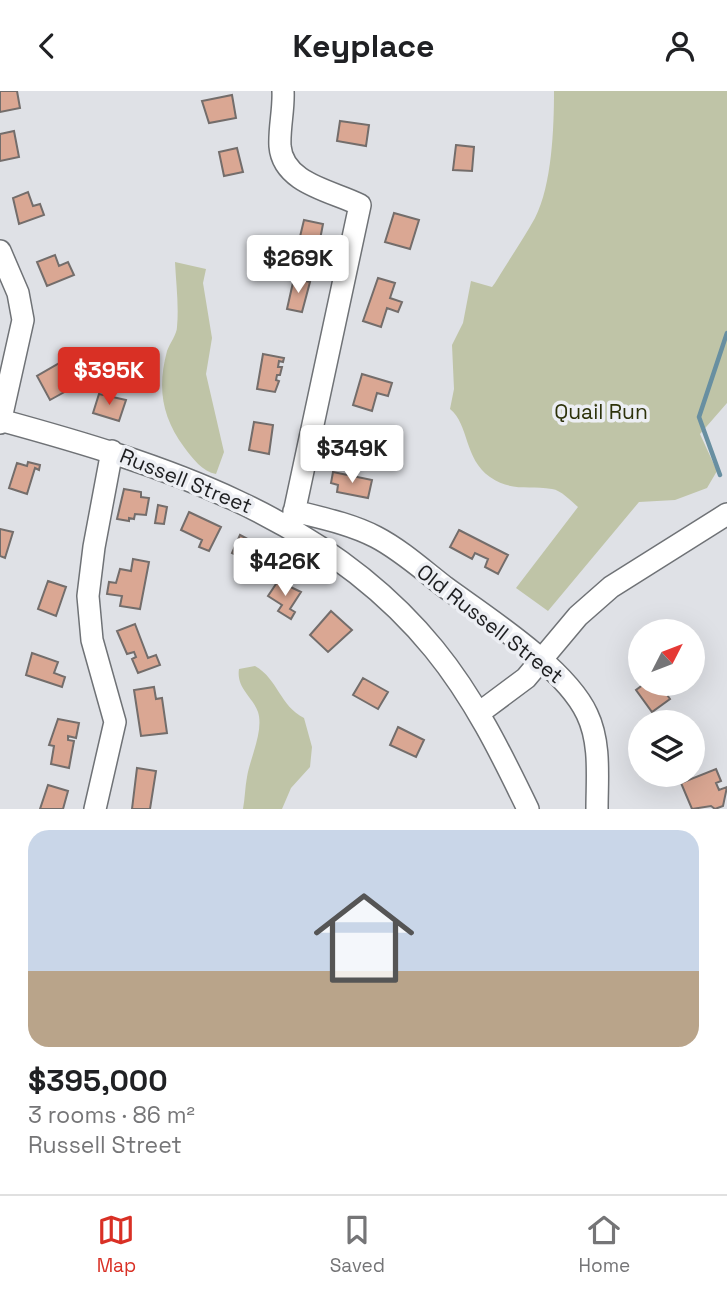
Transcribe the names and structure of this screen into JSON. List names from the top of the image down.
{
  "streets": {
    "street": ["Russell Street", "Old Russell Street"]
  },
  "crossings": [
    ["Russell Street", "Old Russell Street"]
  ],
  "parks": ["Quail Run"],
  "north": "top right",
  "page": {
    "header": "Keyplace",
    "price": [
      "$269K",
      "$395K",
      "$349K",
      "$426K"
    ],
    "list": [
      {
        "name": "$395,000",
        "note": "3 rooms · 86 m² · Russell Street"
      }
    ],
    "tabs": ["Map", "Saved", "Home"]
  }
}
